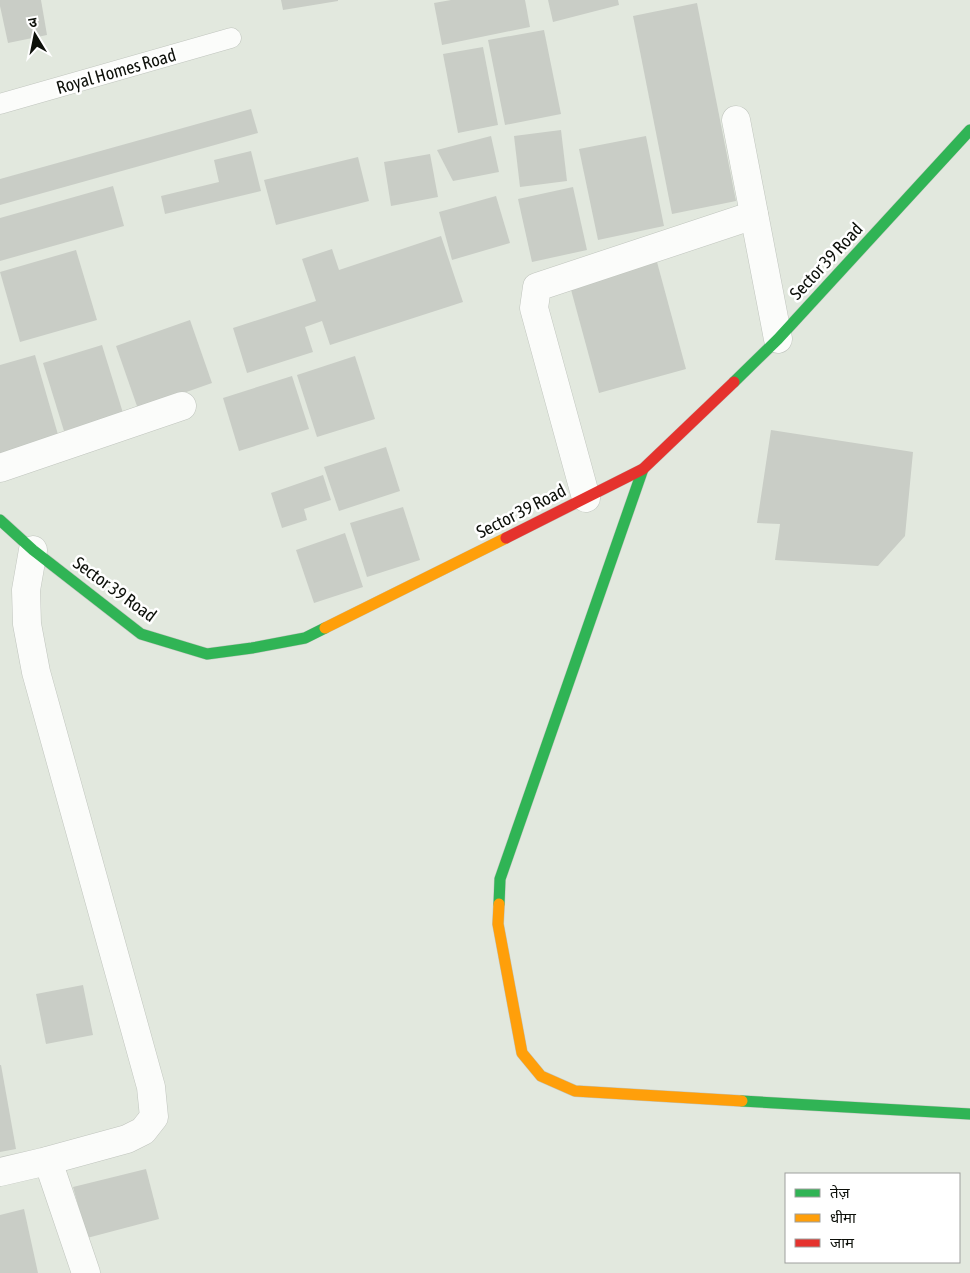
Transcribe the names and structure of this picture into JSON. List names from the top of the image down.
{
  "streets": {
    "street": ["Sector 39 Road"],
    "lane": ["Royal Homes Road"]
  },
  "legend": ["तेज़", "धीमा", "जाम"],
  "north": "top"
}
